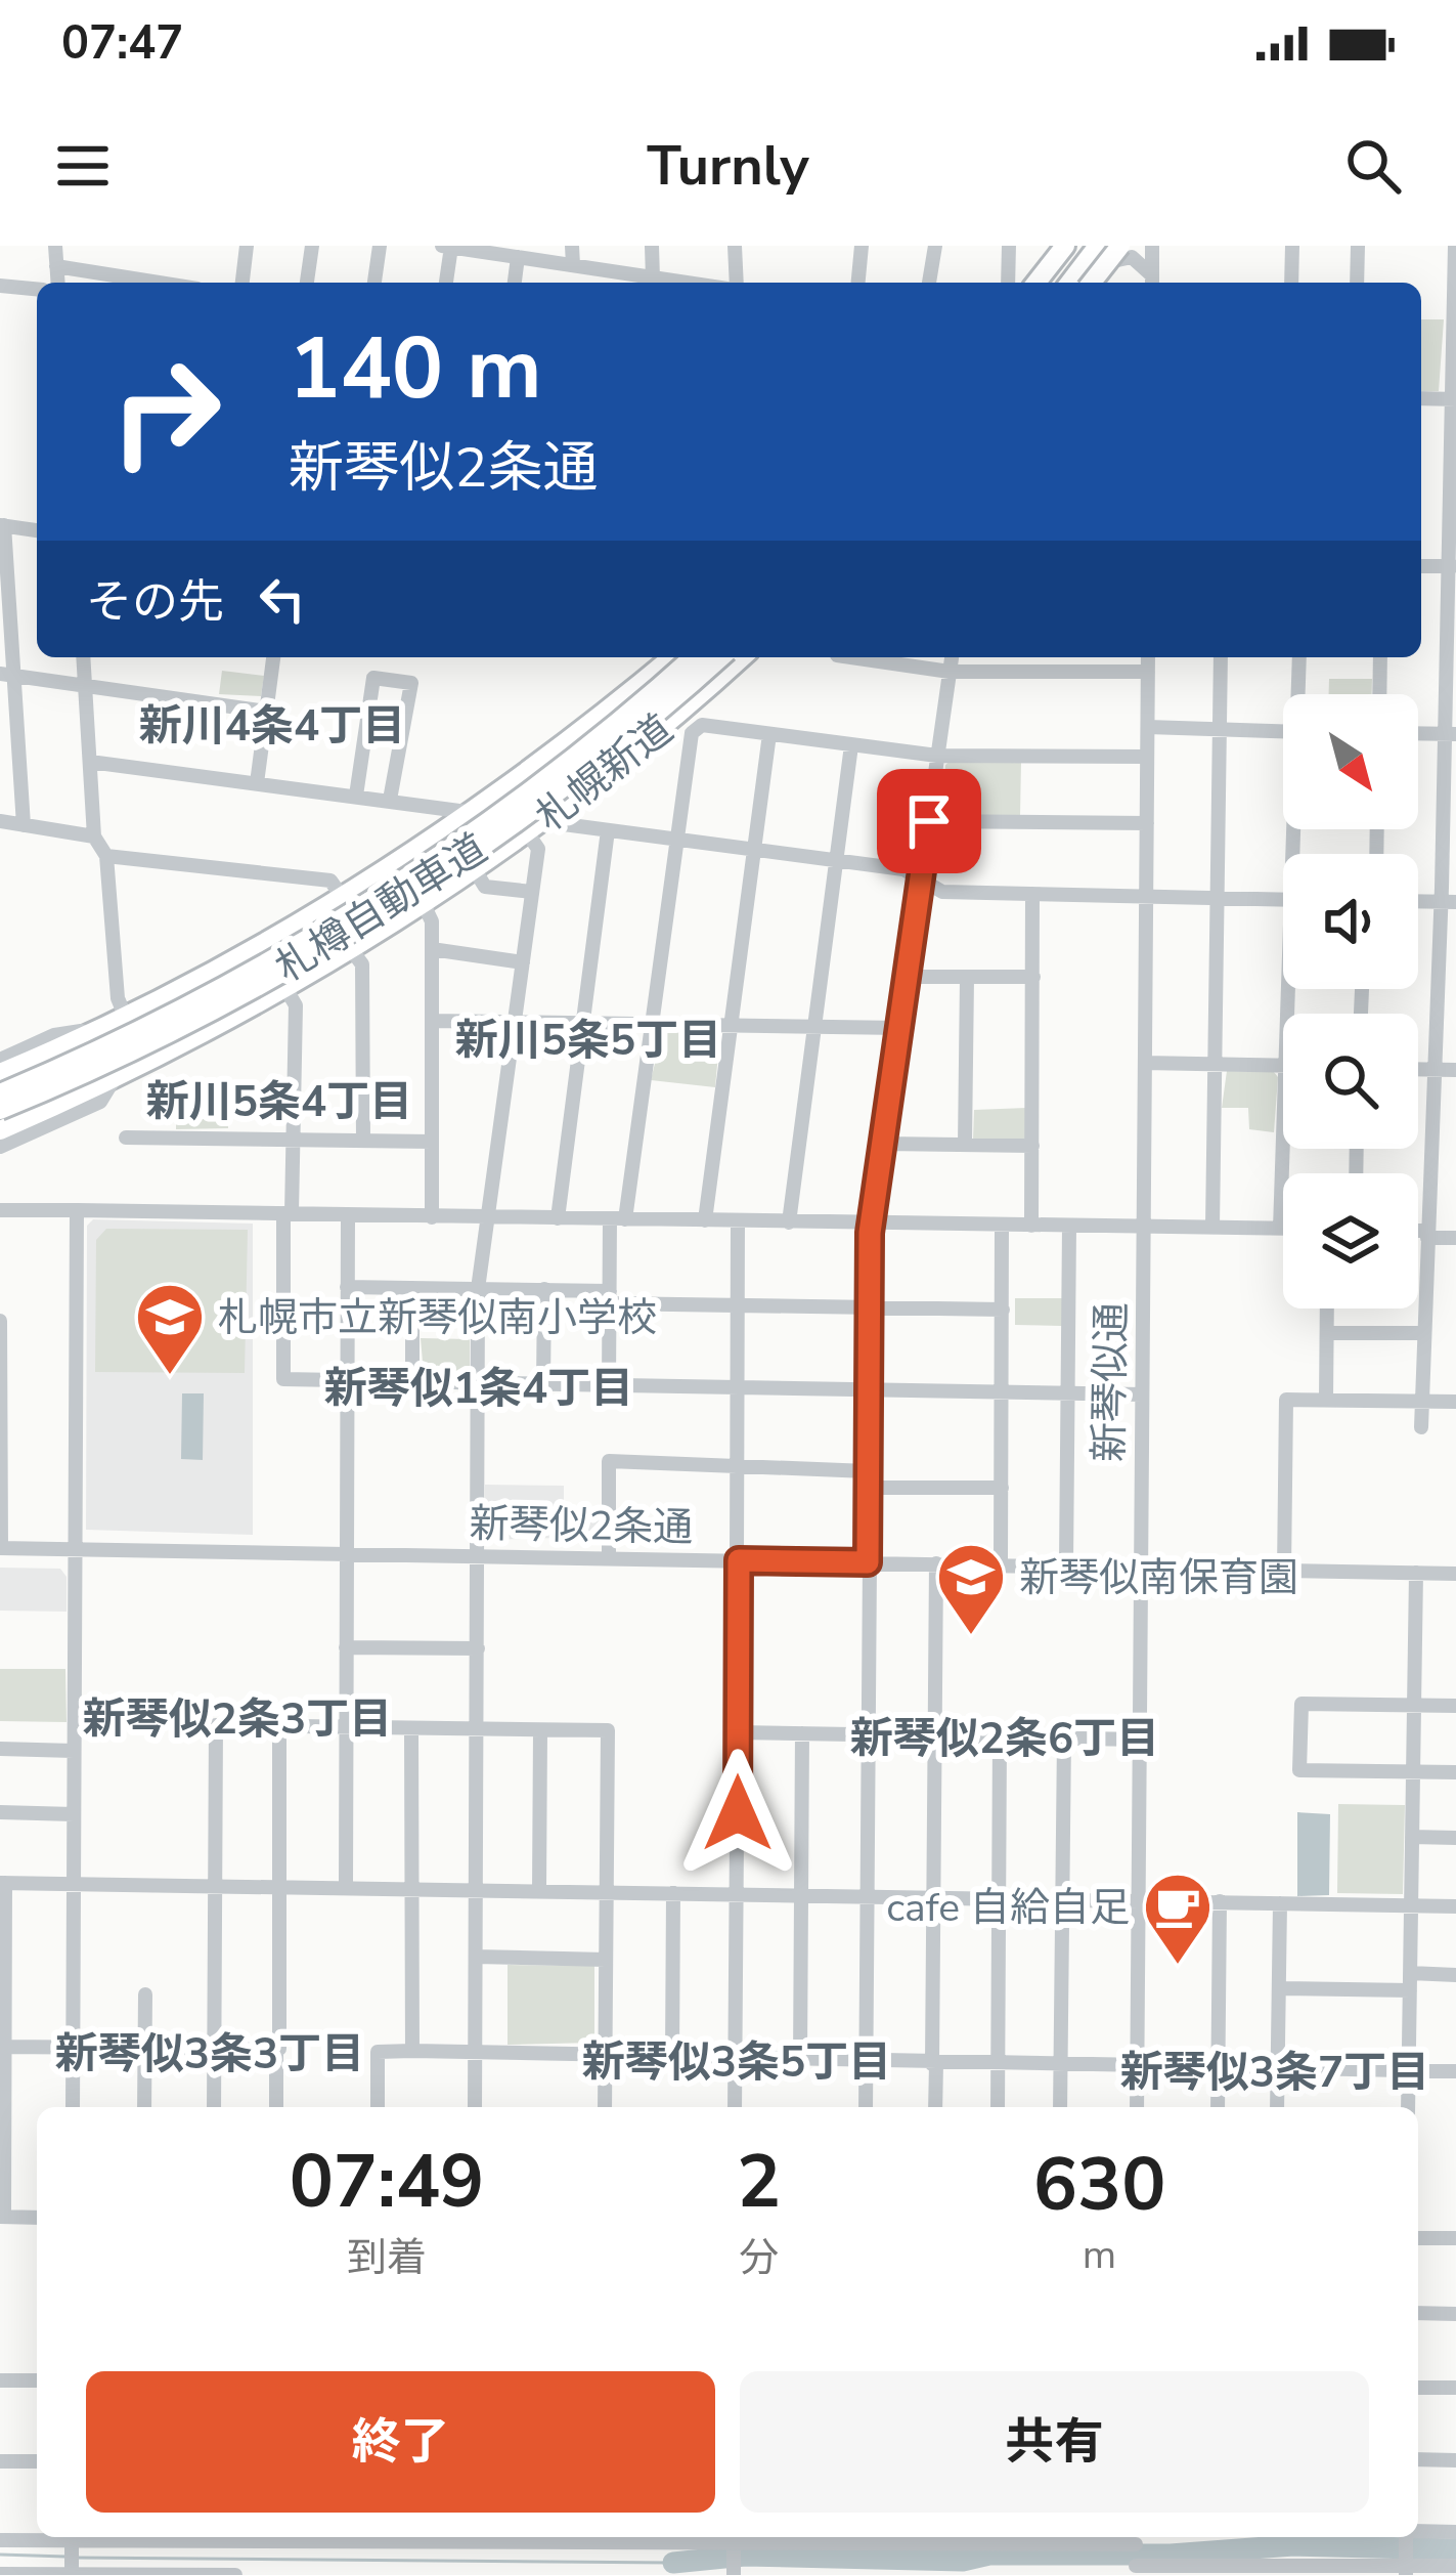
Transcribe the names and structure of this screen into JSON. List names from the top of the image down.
{
  "streets": {
    "highway": ["札幌新道", "札樽自動車道"],
    "street": ["新琴似通", "新琴似2条通"]
  },
  "crossings": [
    ["新琴似通", "新琴似2条通"]
  ],
  "districts": [
    "新川4条4丁目",
    "新川5条5丁目",
    "新川5条4丁目",
    "新琴似1条4丁目",
    "新琴似2条3丁目",
    "新琴似2条6丁目",
    "新琴似3条3丁目",
    "新琴似3条5丁目",
    "新琴似3条7丁目"
  ],
  "places": {
    "school or university": ["札幌市立新琴似南小学校", "新琴似南保育園"],
    "cafe": ["cafe 自給自足"]
  },
  "north": "bottom right",
  "page": {
    "status": "07:47",
    "header": "Turnly",
    "turn": ["140 m", "新琴似2条通"],
    "then": "その先",
    "eta": [
      "07:49",
      "到着",
      "2",
      "分",
      "630",
      "m"
    ],
    "buttons": ["終了", "共有"]
  }
}
